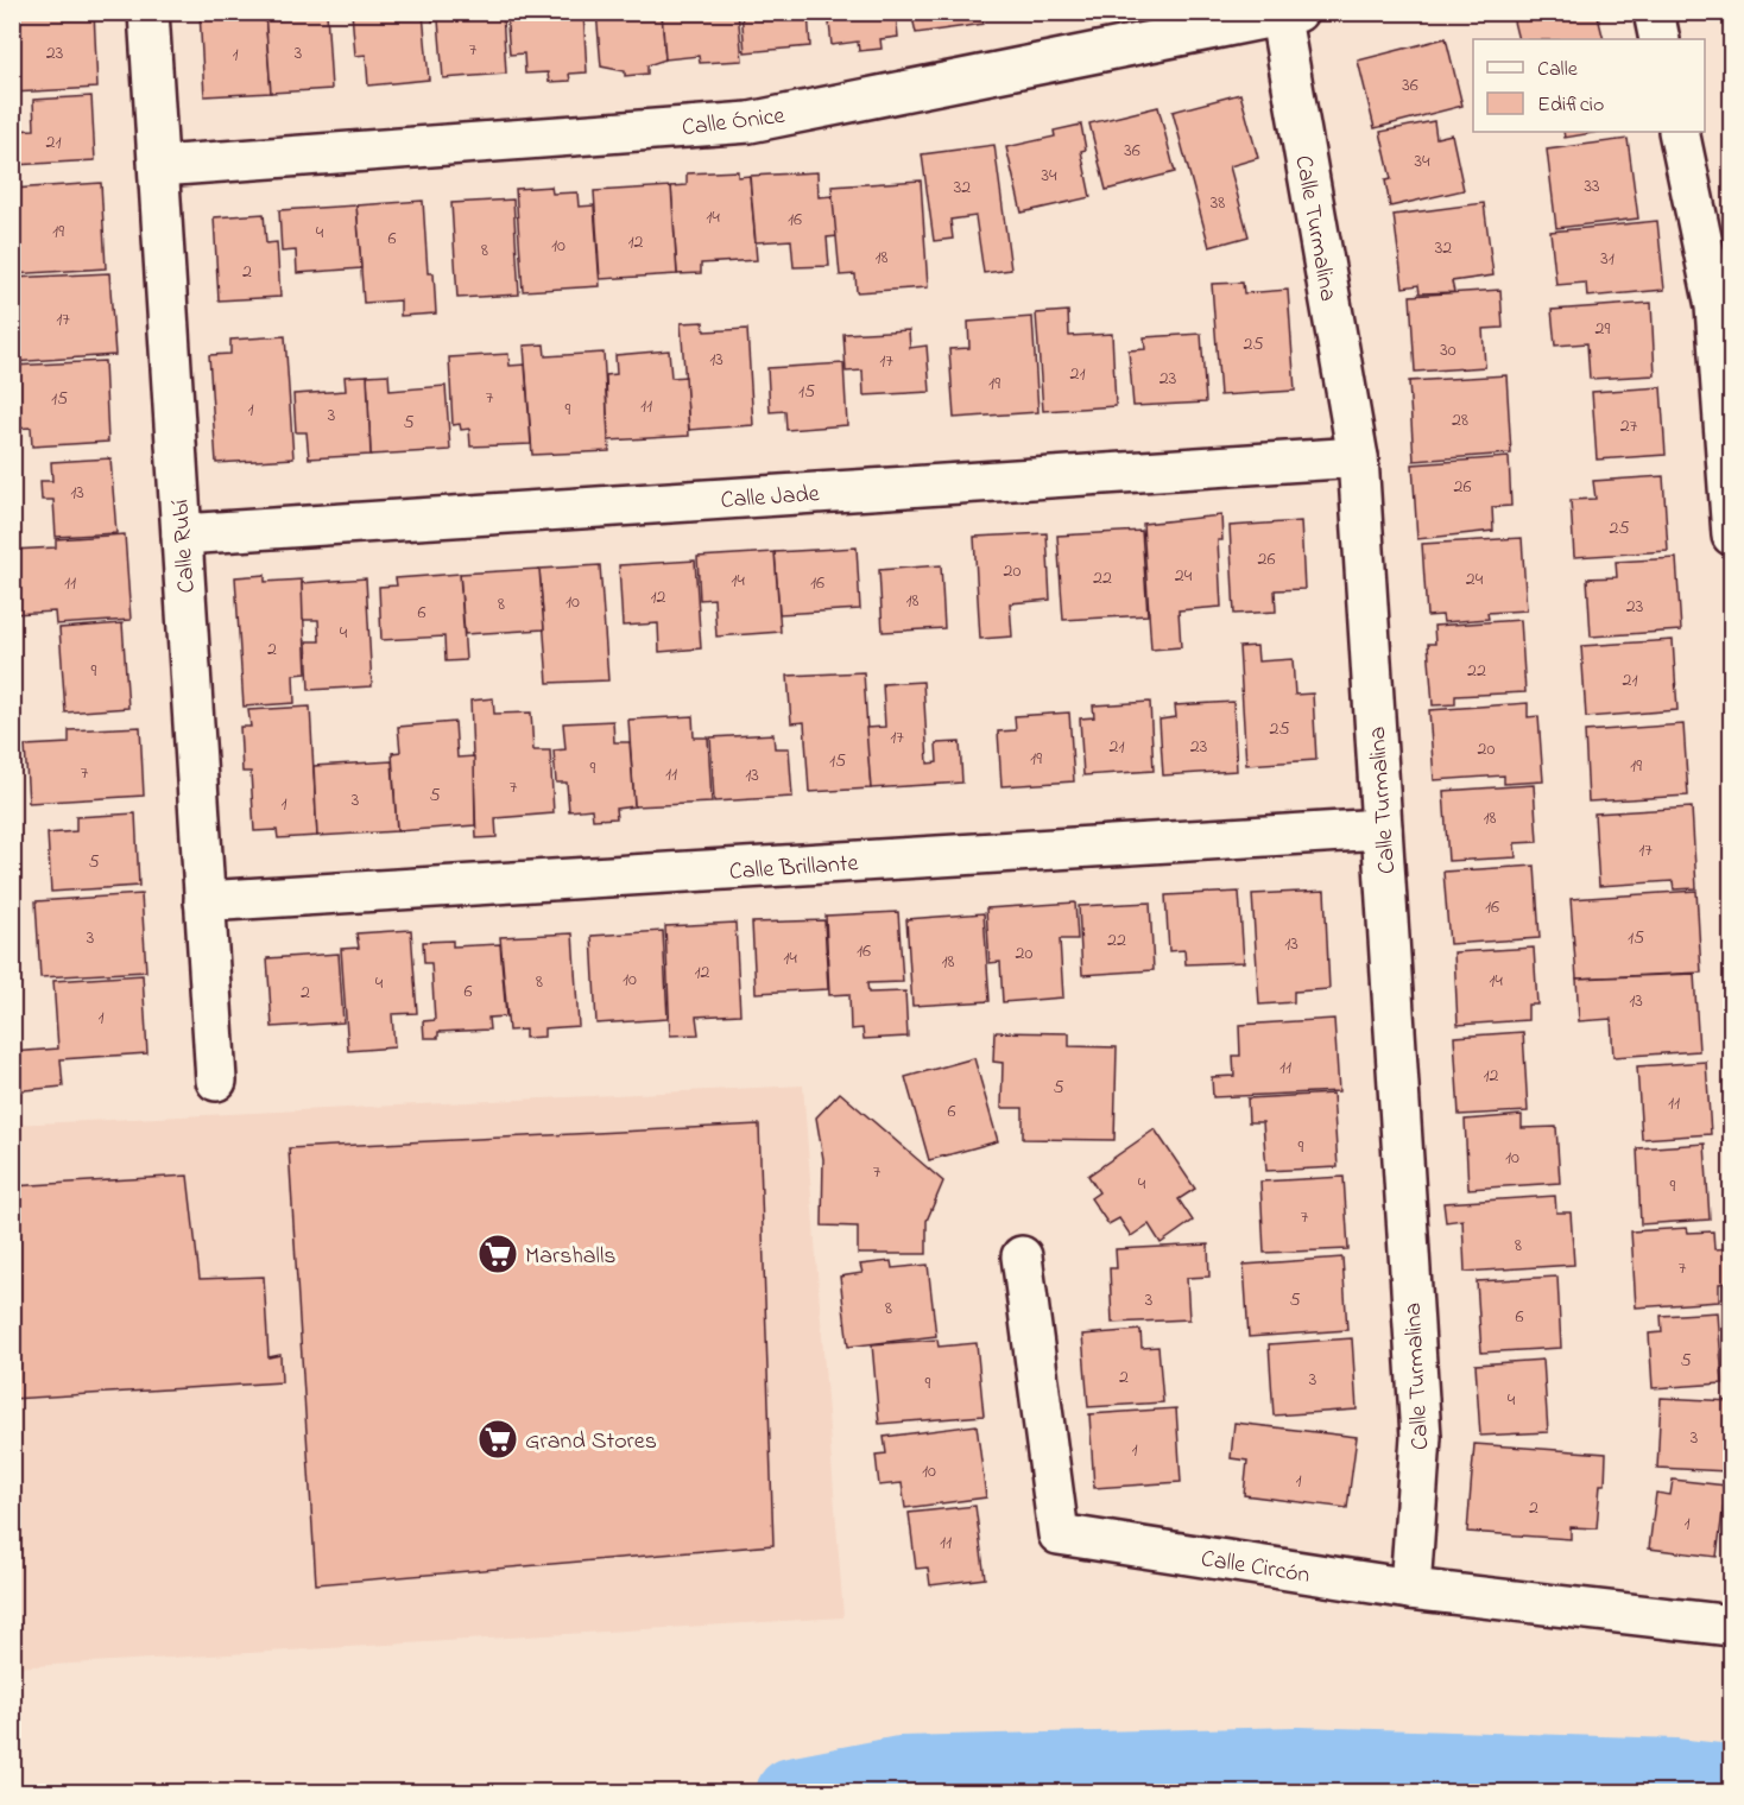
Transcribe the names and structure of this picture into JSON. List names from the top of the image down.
{
  "streets": {
    "street": [
      "Calle Ónice",
      "Calle Turmalina",
      "Calle Jade",
      "Calle Rubí",
      "Calle Brillante",
      "Calle Circón"
    ]
  },
  "crossings": [
    ["Calle Ónice", "Calle Turmalina"],
    ["Calle Ónice", "Calle Rubí"],
    ["Calle Turmalina", "Calle Jade"],
    ["Calle Turmalina", "Calle Brillante"],
    ["Calle Turmalina", "Calle Circón"],
    ["Calle Jade", "Calle Rubí"],
    ["Calle Rubí", "Calle Brillante"]
  ],
  "places": {
    "supermarket": ["Marshalls", "Grand Stores"]
  },
  "house_numbers": [
    "7",
    "23",
    "3",
    "1",
    "36",
    "21",
    "36",
    "34",
    "34",
    "33",
    "32",
    "38",
    "14",
    "16",
    "19",
    "4",
    "6",
    "12",
    "10",
    "32",
    "8",
    "18",
    "31",
    "2",
    "17",
    "29",
    "25",
    "30",
    "13",
    "17",
    "21",
    "23",
    "19",
    "15",
    "7",
    "15",
    "11",
    "1",
    "9",
    "3",
    "28",
    "5",
    "27",
    "26",
    "13",
    "25",
    "26",
    "20",
    "24",
    "22",
    "24",
    "14",
    "11",
    "16",
    "12",
    "18",
    "10",
    "8",
    "23",
    "6",
    "4",
    "2",
    "9",
    "22",
    "21",
    "25",
    "17",
    "21",
    "23",
    "20",
    "19",
    "15",
    "19",
    "9",
    "7",
    "11",
    "13",
    "7",
    "5",
    "3",
    "1",
    "18",
    "17",
    "5",
    "16",
    "3",
    "15",
    "22",
    "13",
    "16",
    "20",
    "14",
    "18",
    "12",
    "10",
    "14",
    "8",
    "4",
    "6",
    "2",
    "13",
    "1",
    "11",
    "12",
    "5",
    "11",
    "6",
    "9",
    "10",
    "7",
    "4",
    "9",
    "7",
    "8",
    "7",
    "3",
    "5",
    "8",
    "6",
    "5",
    "2",
    "3",
    "9",
    "4",
    "3",
    "1",
    "10",
    "1",
    "2",
    "1",
    "11"
  ],
  "legend": ["Calle", "Edificio"]
}
